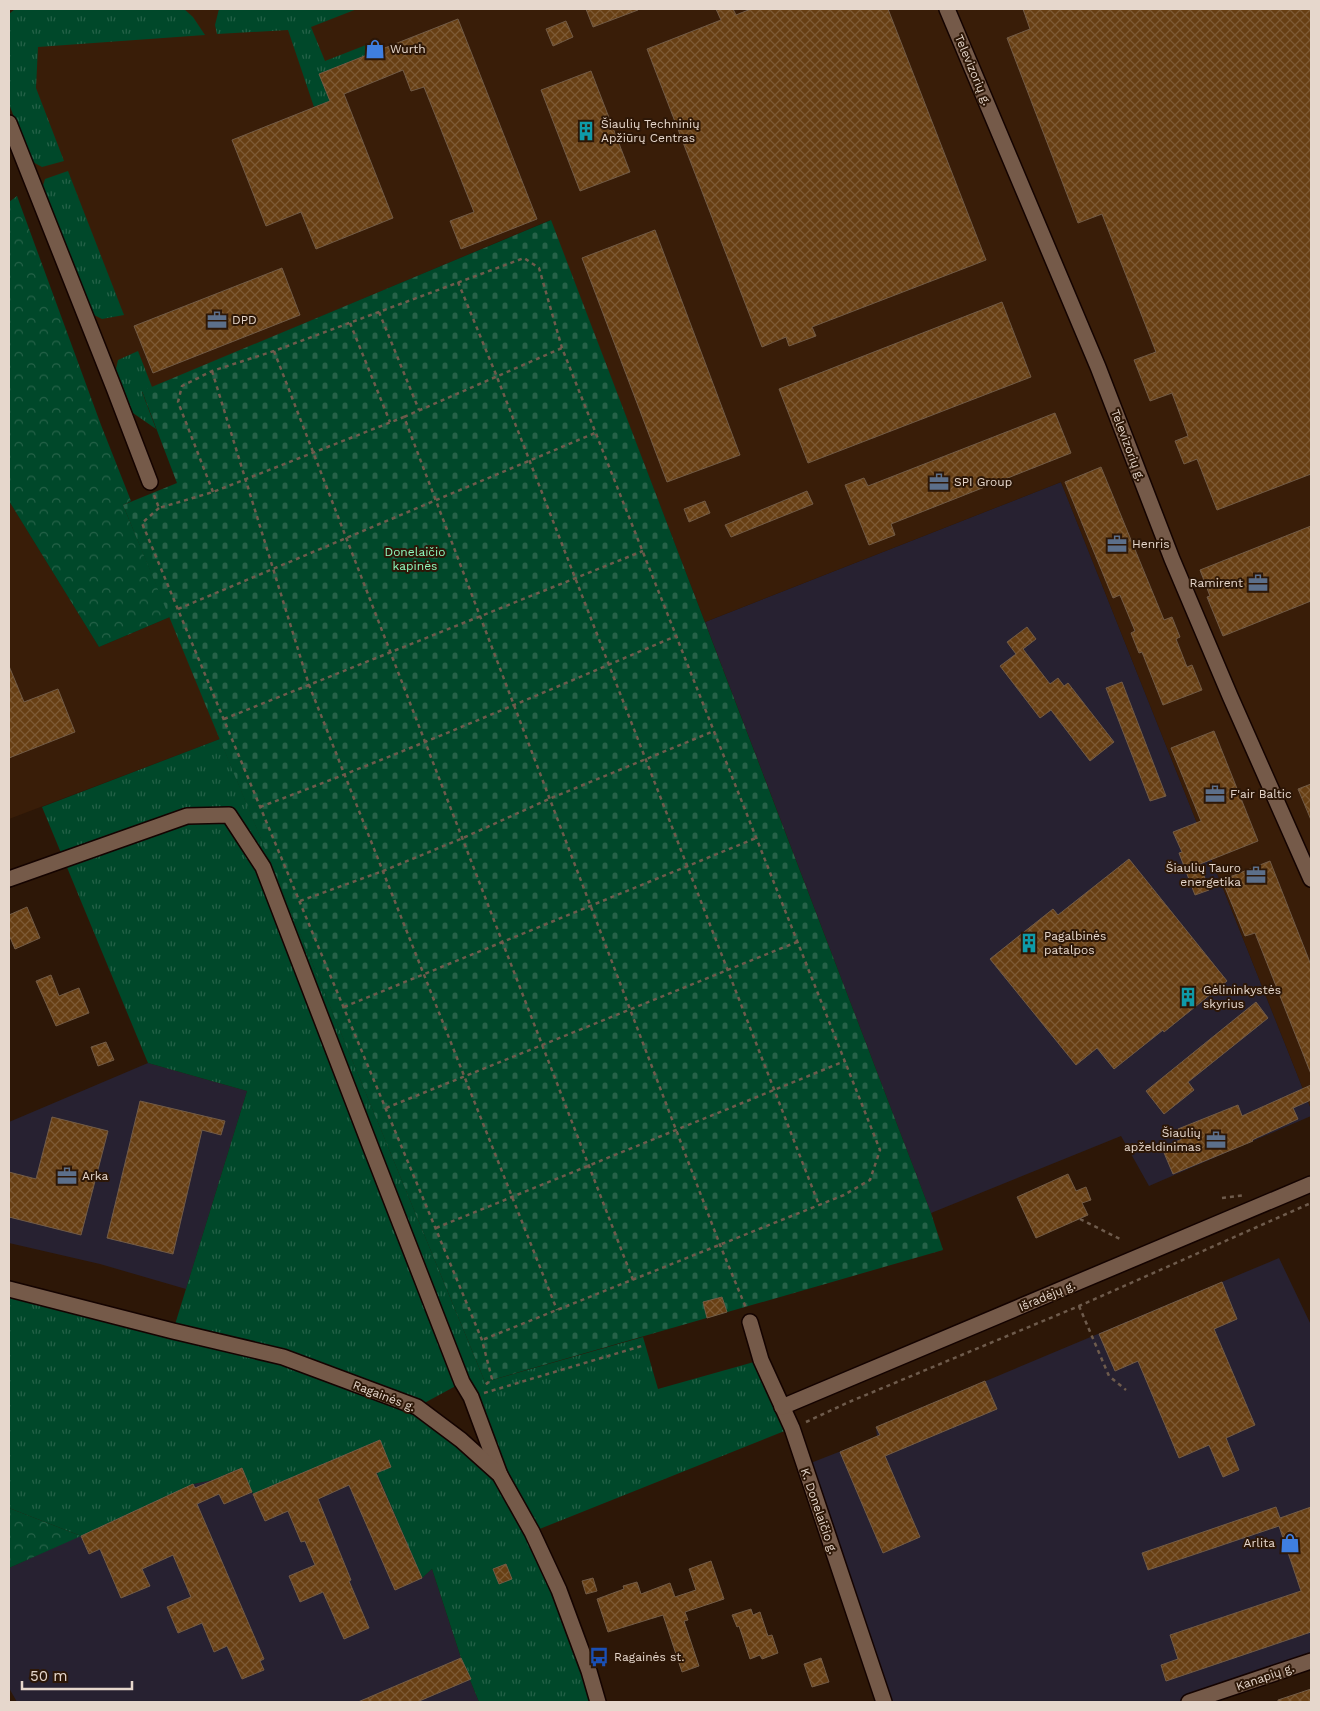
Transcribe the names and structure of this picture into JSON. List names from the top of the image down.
{
  "streets": {
    "street": [
      "Televizorių g.",
      "Išradėjų g.",
      "Ragainės g.",
      "K. Donelaičio g.",
      "Kanapių g."
    ]
  },
  "crossings": [
    ["Išradėjų g.", "K. Donelaičio g."]
  ],
  "parks": ["Donelaičio kapinės"],
  "places": {
    "shop": ["Wurth", "Arlita"],
    "building": ["Šiaulių Techninių Apžiūrų Centras", "Pagalbinės patalpos", "Gėlininkystės skyrius"],
    "office": [
      "DPD",
      "SPI Group",
      "Henris",
      "Ramirent",
      "F'air Baltic",
      "Šiaulių Tauro energetika",
      "Šiaulių apželdinimas",
      "Arka"
    ],
    "bus stop": ["Ragainės st."]
  },
  "scale_bar": "50 m"
}
